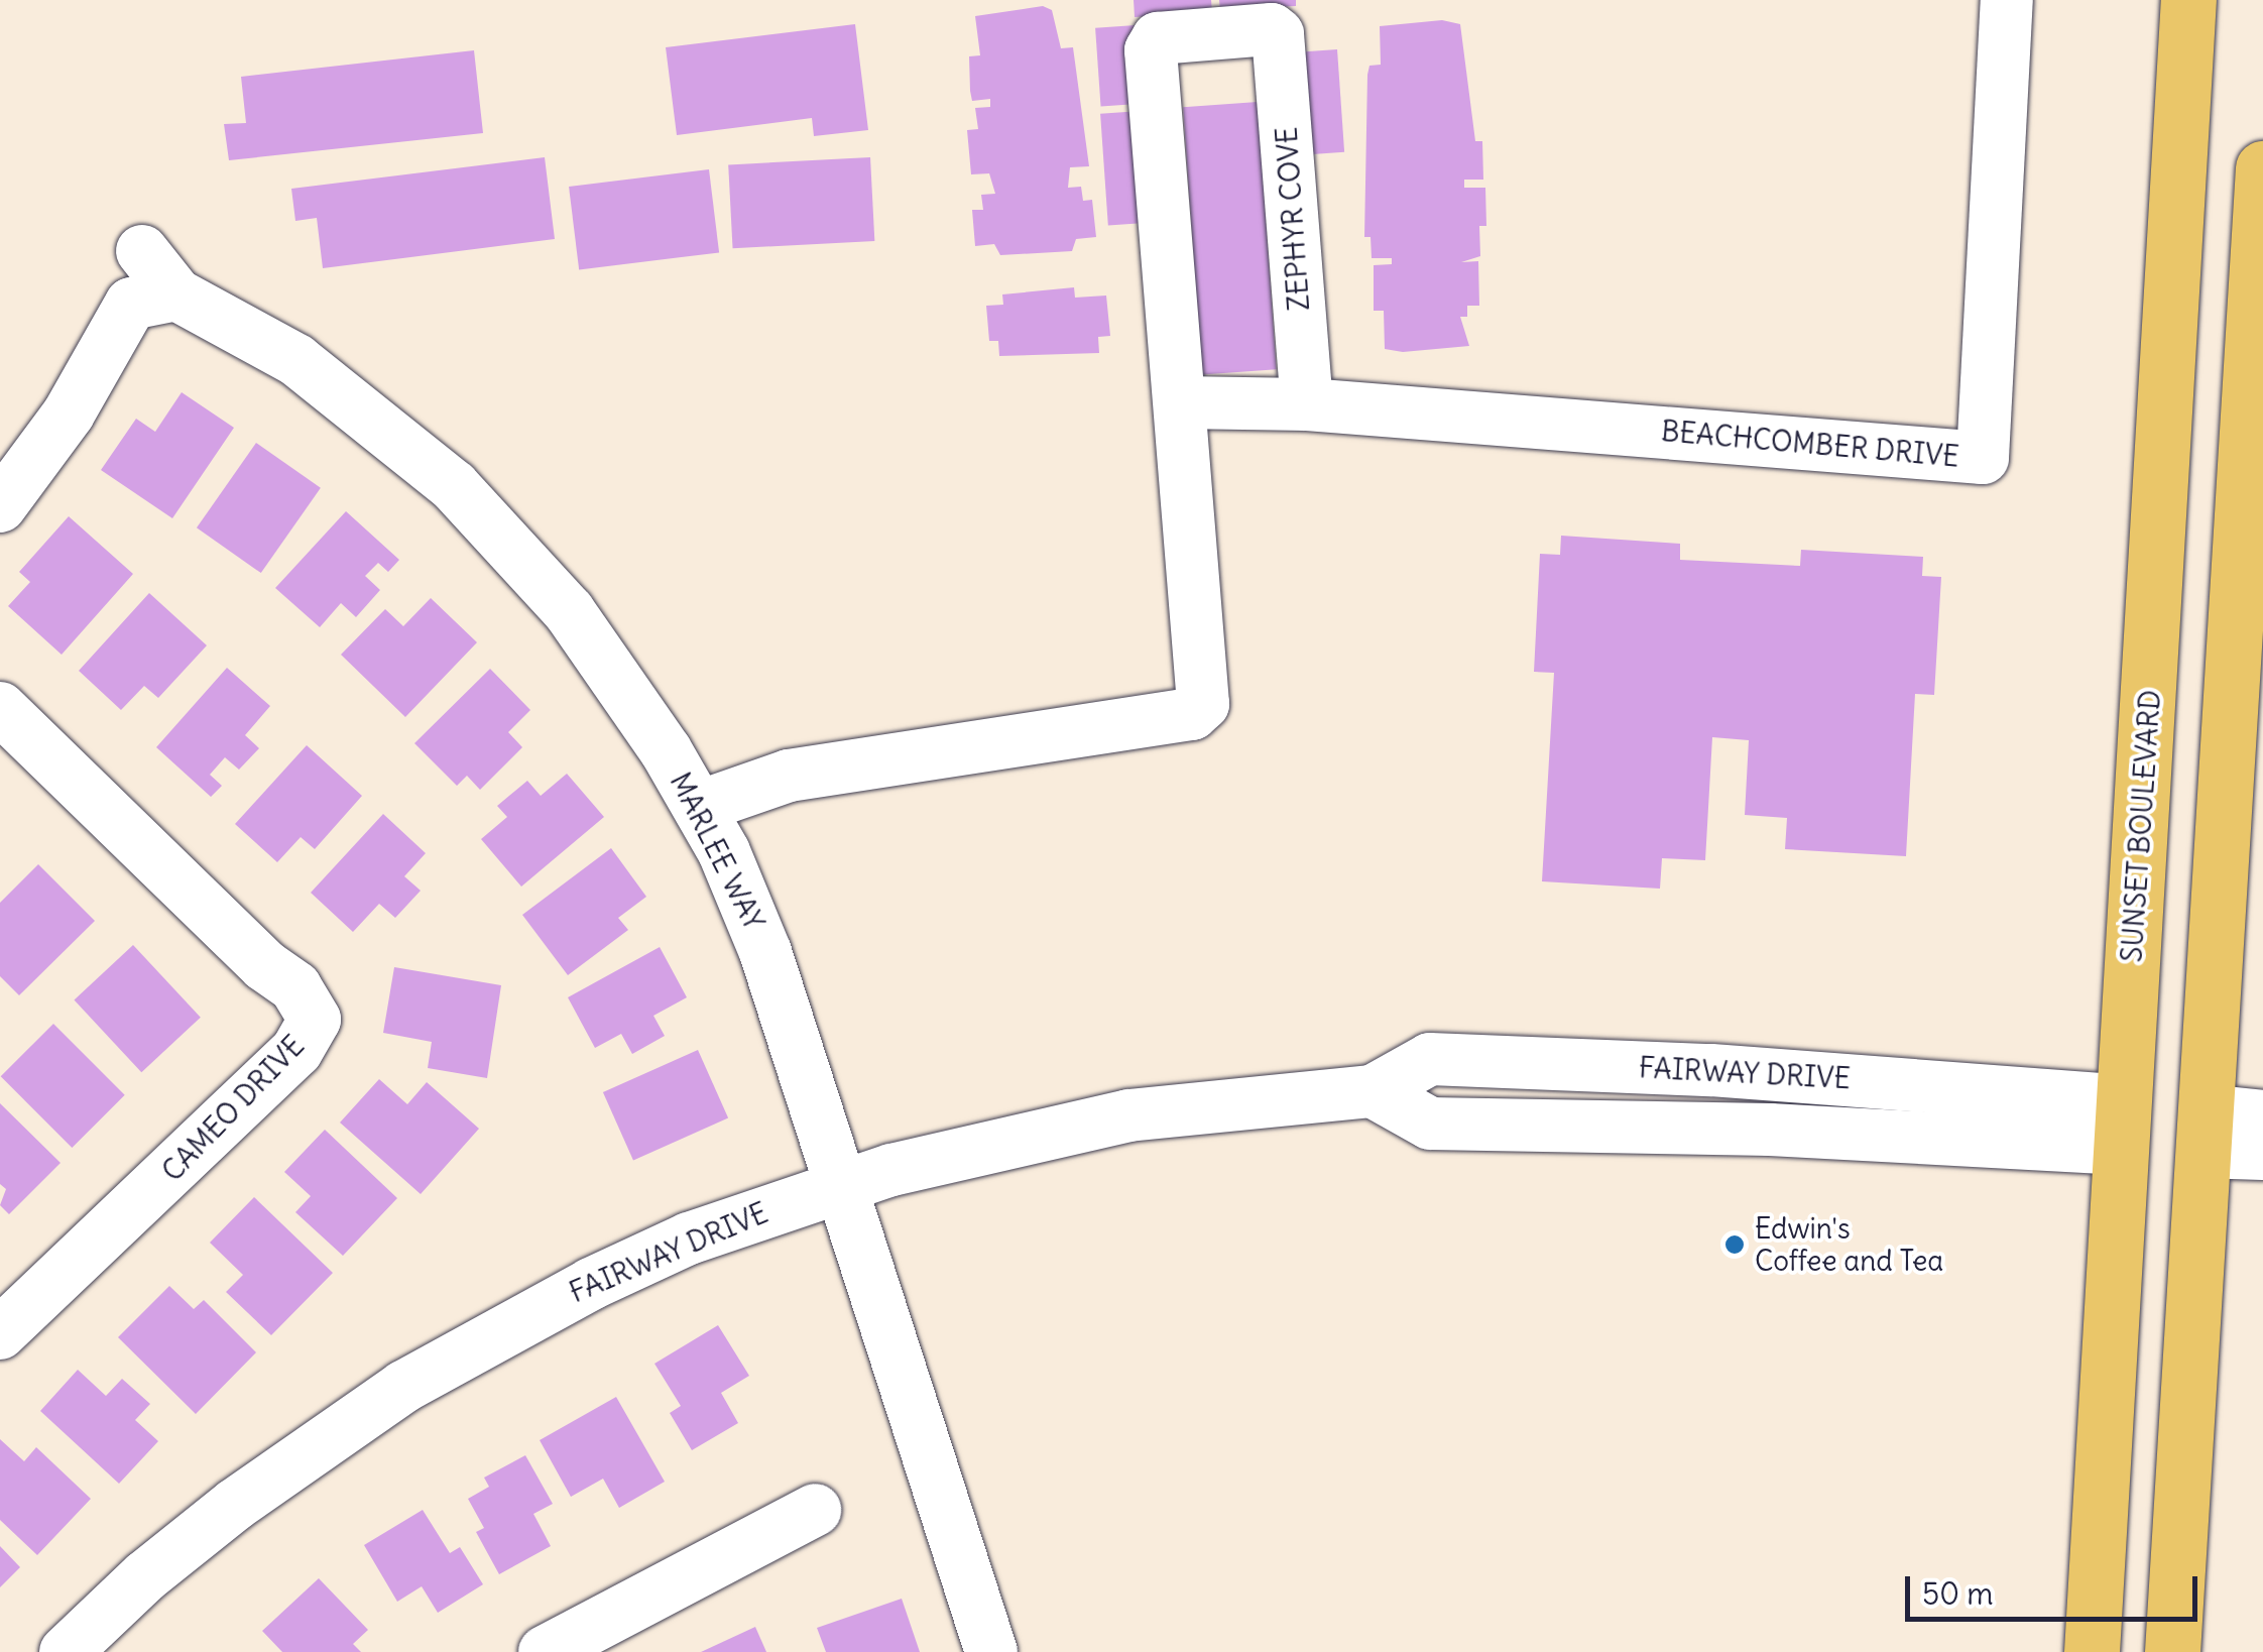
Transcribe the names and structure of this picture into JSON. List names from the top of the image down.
{
  "streets": {
    "main road": ["SUNSET BOULEVARD"],
    "street": [
      "ZEPHYR COVE",
      "BEACHCOMBER DRIVE",
      "MARLEE WAY",
      "FAIRWAY DRIVE",
      "CAMEO DRIVE"
    ]
  },
  "crossings": [
    ["ZEPHYR COVE", "BEACHCOMBER DRIVE"],
    ["SUNSET BOULEVARD", "FAIRWAY DRIVE"],
    ["MARLEE WAY", "FAIRWAY DRIVE"]
  ],
  "places": ["Edwin's Coffee and Tea"],
  "scale_bar": "50 m"
}
